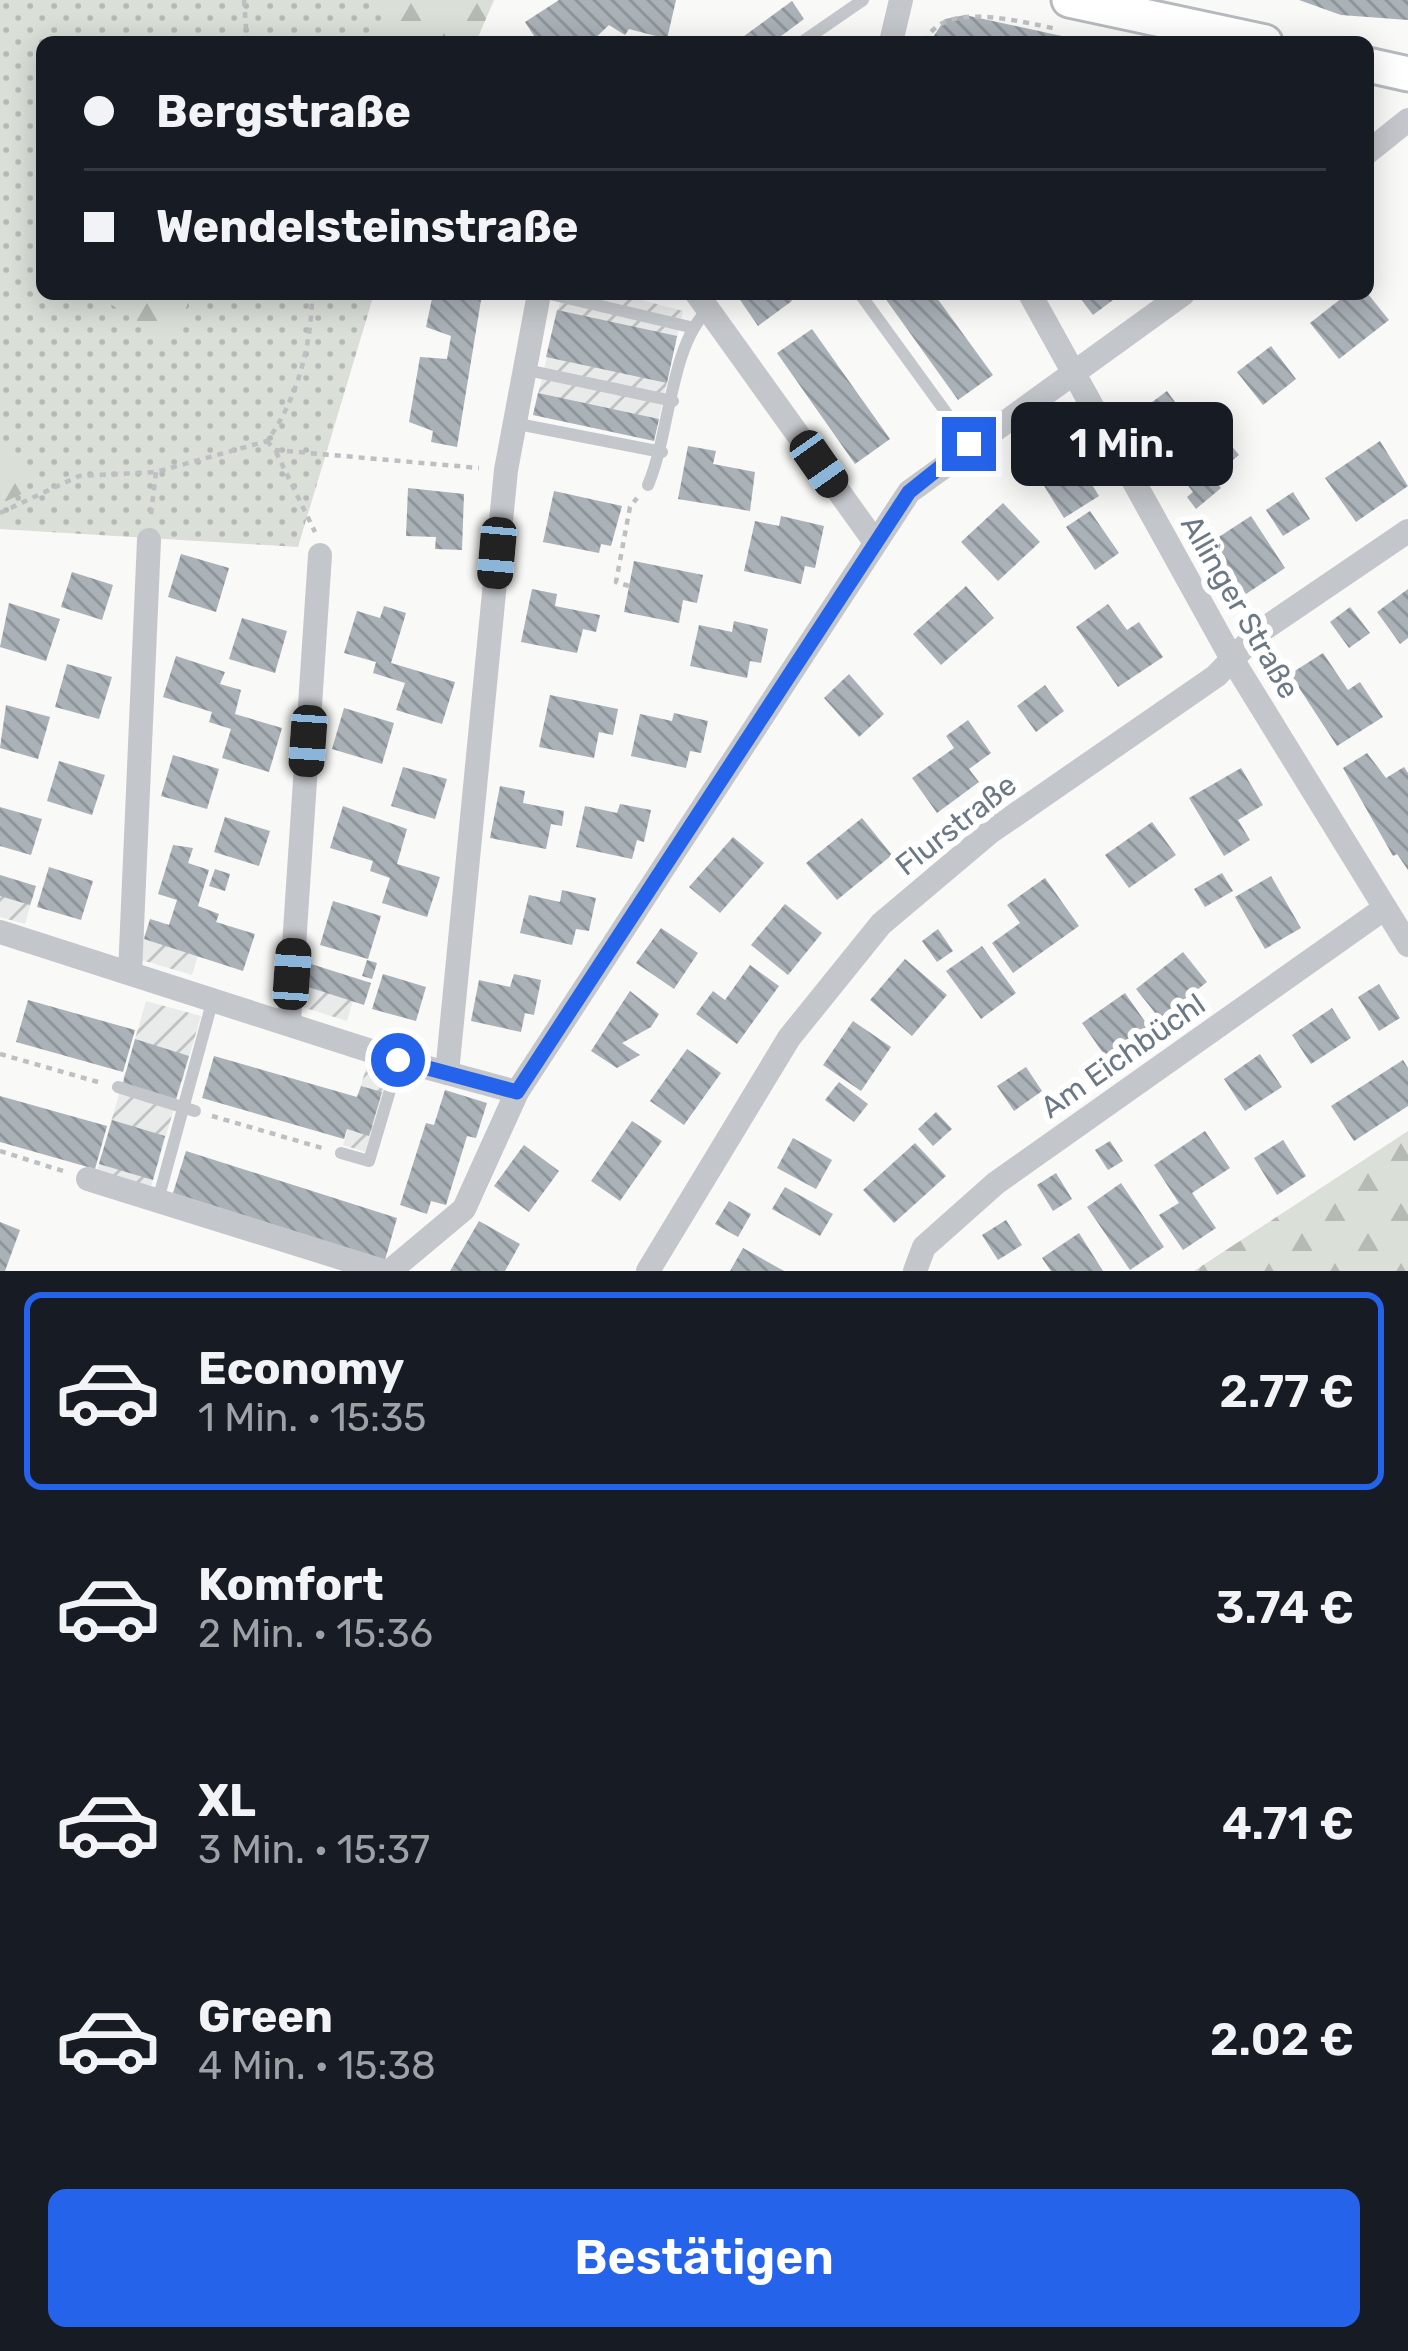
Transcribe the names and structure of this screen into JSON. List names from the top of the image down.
{
  "streets": {
    "street": ["Allinger Straße", "Flurstraße", "Am Eichbüchl"]
  },
  "crossings": [
    ["Allinger Straße", "Flurstraße"],
    ["Allinger Straße", "Am Eichbüchl"]
  ],
  "page": {
    "banner": ["Bergstraße", "Wendelsteinstraße"],
    "bubble": "1 Min.",
    "list": [
      {
        "name": "Economy",
        "note": "1 Min. · 15:35",
        "value": "2.77 €"
      },
      {
        "name": "Komfort",
        "note": "2 Min. · 15:36",
        "value": "3.74 €"
      },
      {
        "name": "XL",
        "note": "3 Min. · 15:37",
        "value": "4.71 €"
      },
      {
        "name": "Green",
        "note": "4 Min. · 15:38",
        "value": "2.02 €"
      }
    ],
    "buttons": "Bestätigen"
  }
}
